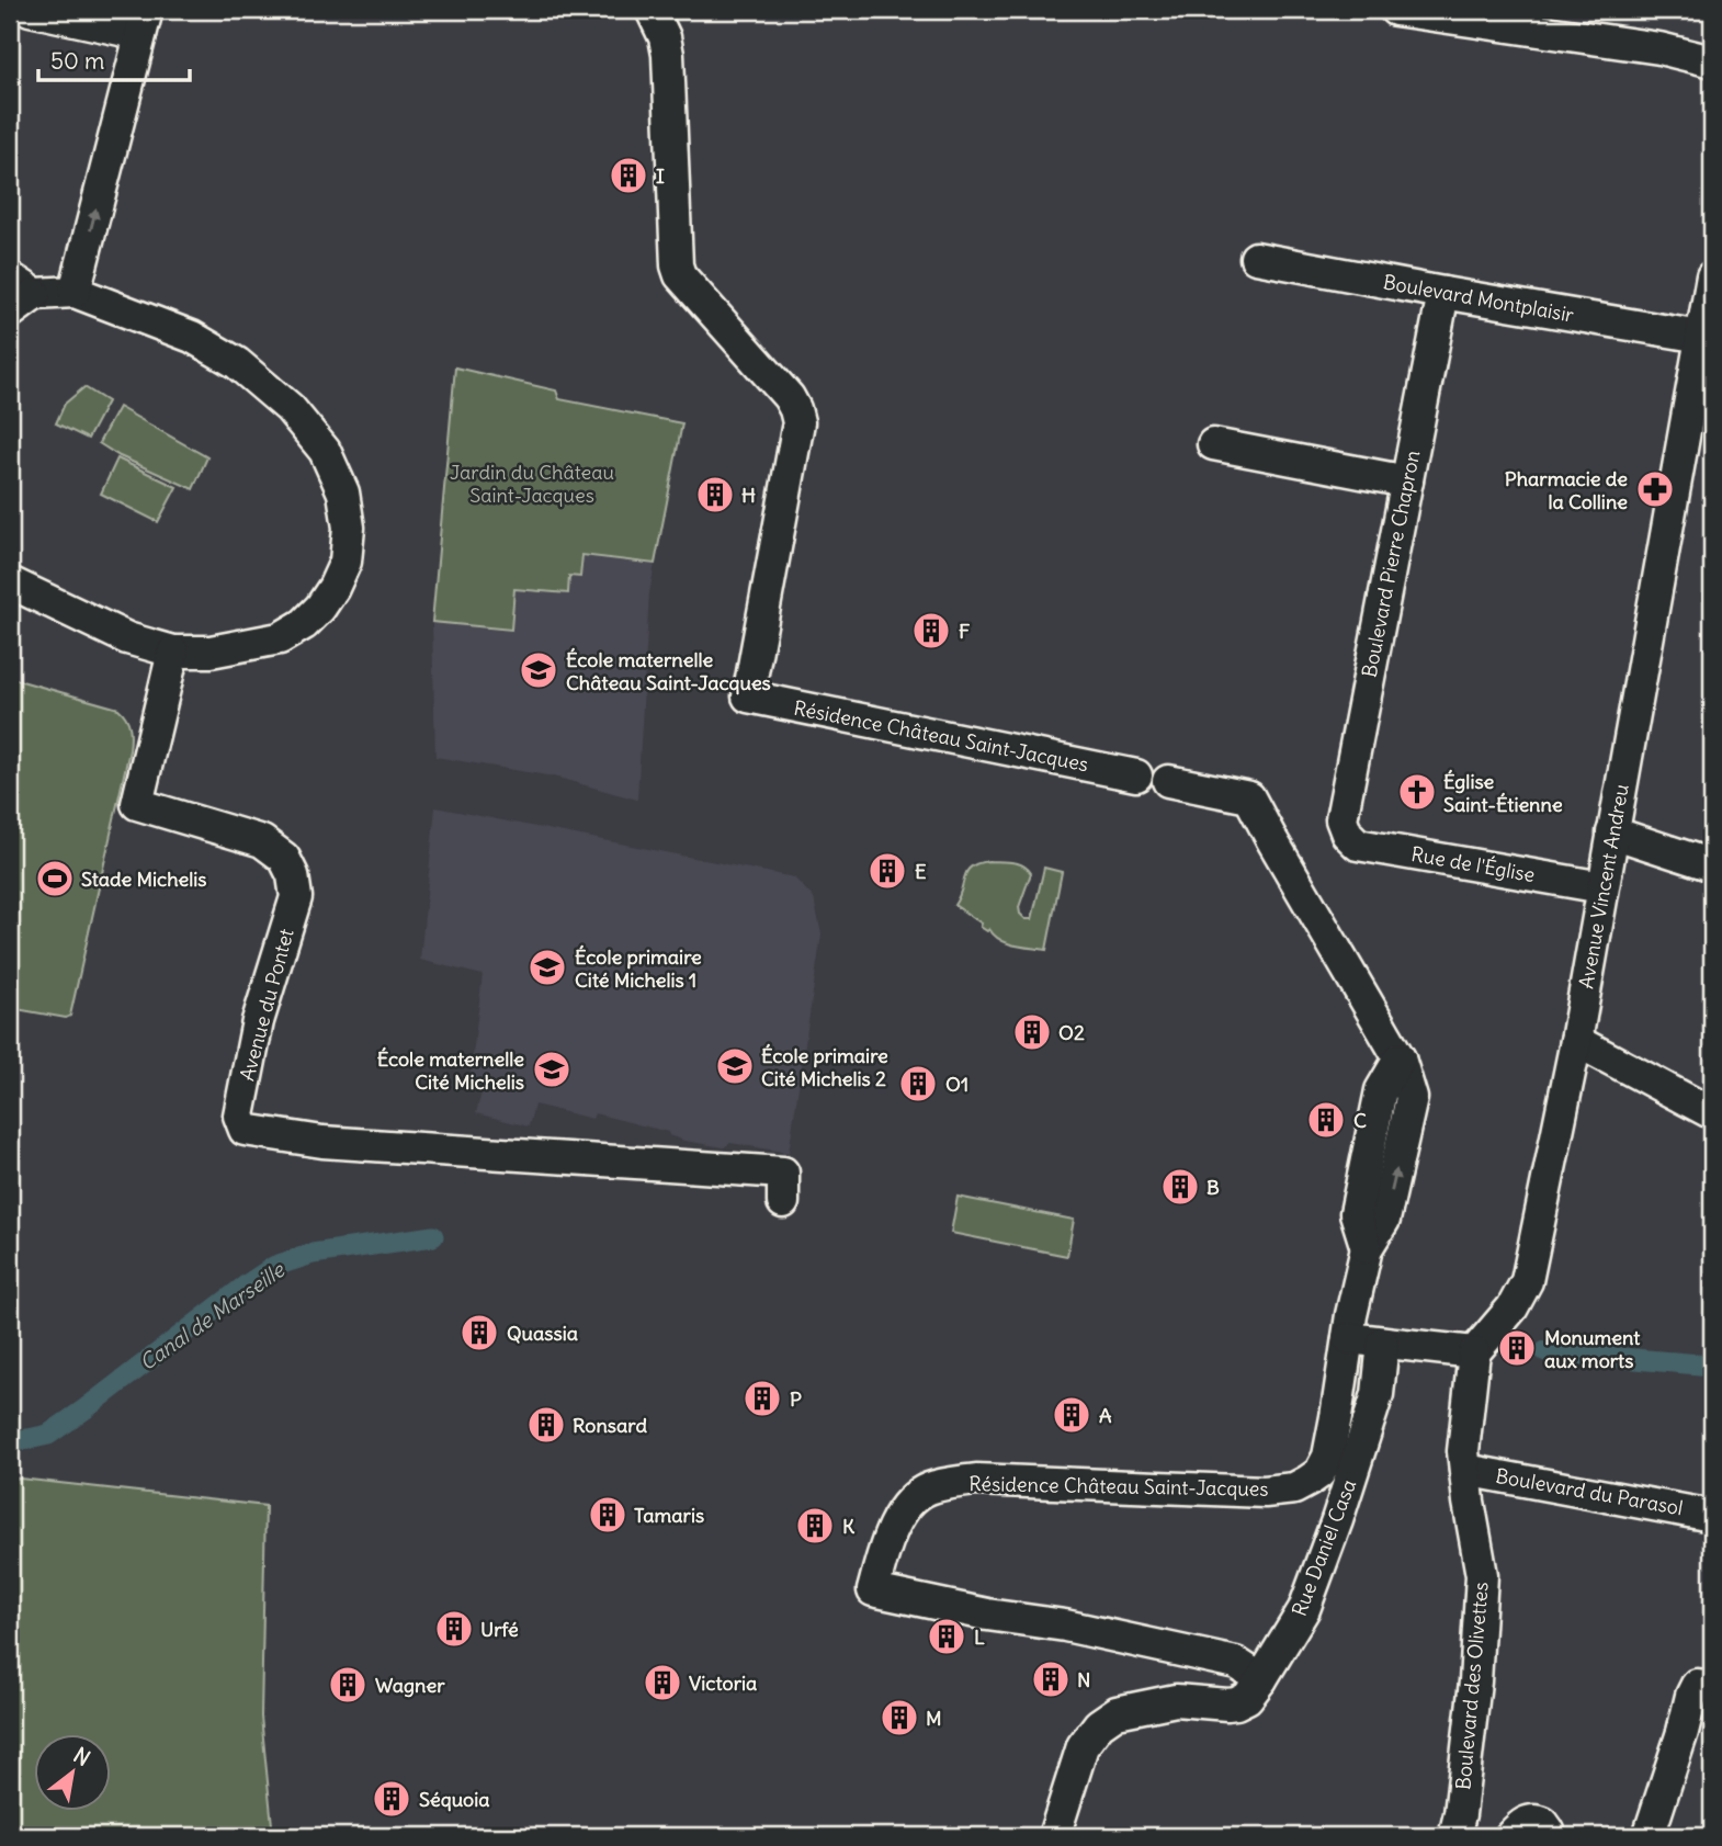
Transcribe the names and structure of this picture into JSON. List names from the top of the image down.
{
  "streets": {
    "street": [
      "Boulevard Montplaisir",
      "Boulevard Pierre Chapron",
      "Résidence Château Saint-Jacques",
      "Rue de l'Église",
      "Avenue Vincent Andreu",
      "Avenue du Pontet",
      "Boulevard du Parasol",
      "Rue Daniel Casa",
      "Boulevard des Olivettes"
    ]
  },
  "crossings": [
    ["Boulevard Montplaisir", "Boulevard Pierre Chapron"],
    ["Boulevard Montplaisir", "Avenue Vincent Andreu"],
    ["Boulevard Pierre Chapron", "Rue de l'Église"],
    ["Résidence Château Saint-Jacques", "Rue Daniel Casa"],
    ["Rue de l'Église", "Avenue Vincent Andreu"],
    ["Avenue Vincent Andreu", "Boulevard des Olivettes"],
    ["Boulevard du Parasol", "Boulevard des Olivettes"]
  ],
  "water": ["Canal de Marseille"],
  "parks": ["Jardin du Château Saint-Jacques"],
  "places": {
    "building": [
      "I",
      "H",
      "F",
      "E",
      "O2",
      "O1",
      "C",
      "B",
      "Quassia",
      "Monument aux morts",
      "P",
      "A",
      "Ronsard",
      "Tamaris",
      "K",
      "Urfé",
      "L",
      "N",
      "Victoria",
      "Wagner",
      "M",
      "Séquoia"
    ],
    "pharmacy": ["Pharmacie de la Colline"],
    "school or university": [
      "École maternelle Château Saint-Jacques",
      "École primaire Cité Michelis 1",
      "École primaire Cité Michelis 2",
      "École maternelle Cité Michelis"
    ],
    "church": ["Église Saint-Étienne"],
    "sports": ["Stade Michelis"]
  },
  "scale_bar": "50 m",
  "north": "top right"
}
